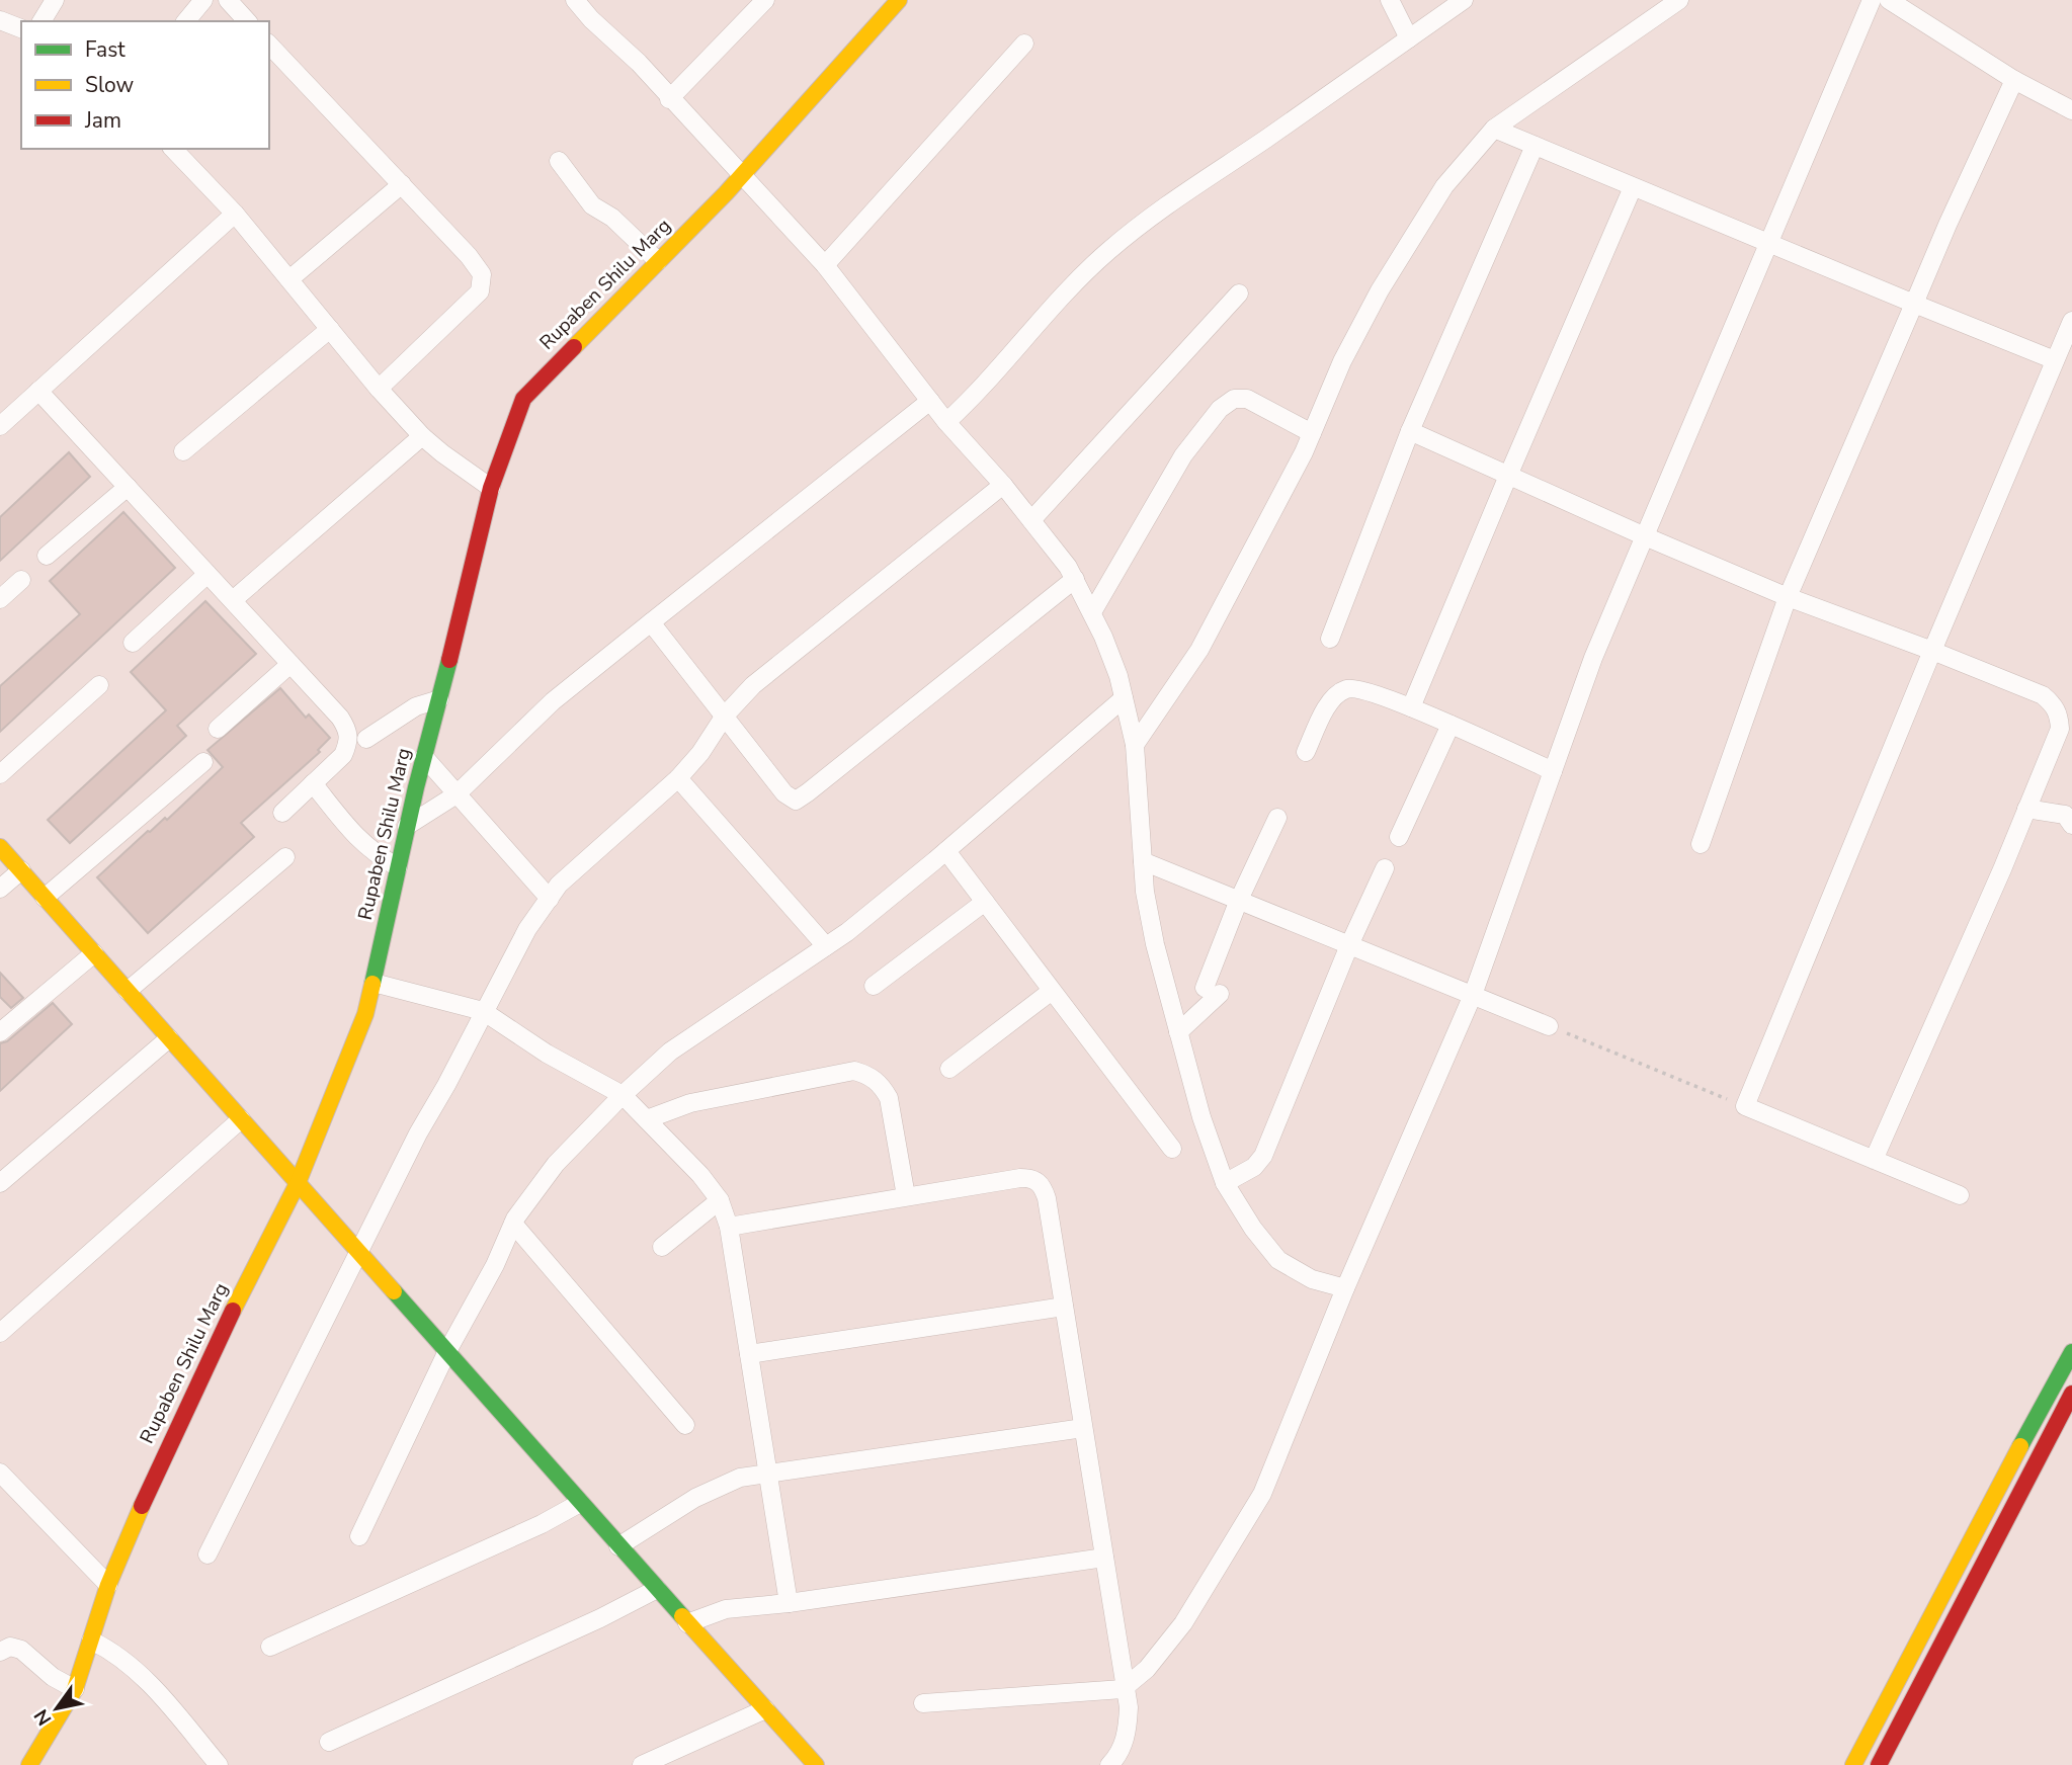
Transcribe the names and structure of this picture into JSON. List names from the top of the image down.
{
  "streets": {
    "street": ["Rupaben Shilu Marg"]
  },
  "legend": ["Fast", "Slow", "Jam"],
  "north": "bottom left"
}
